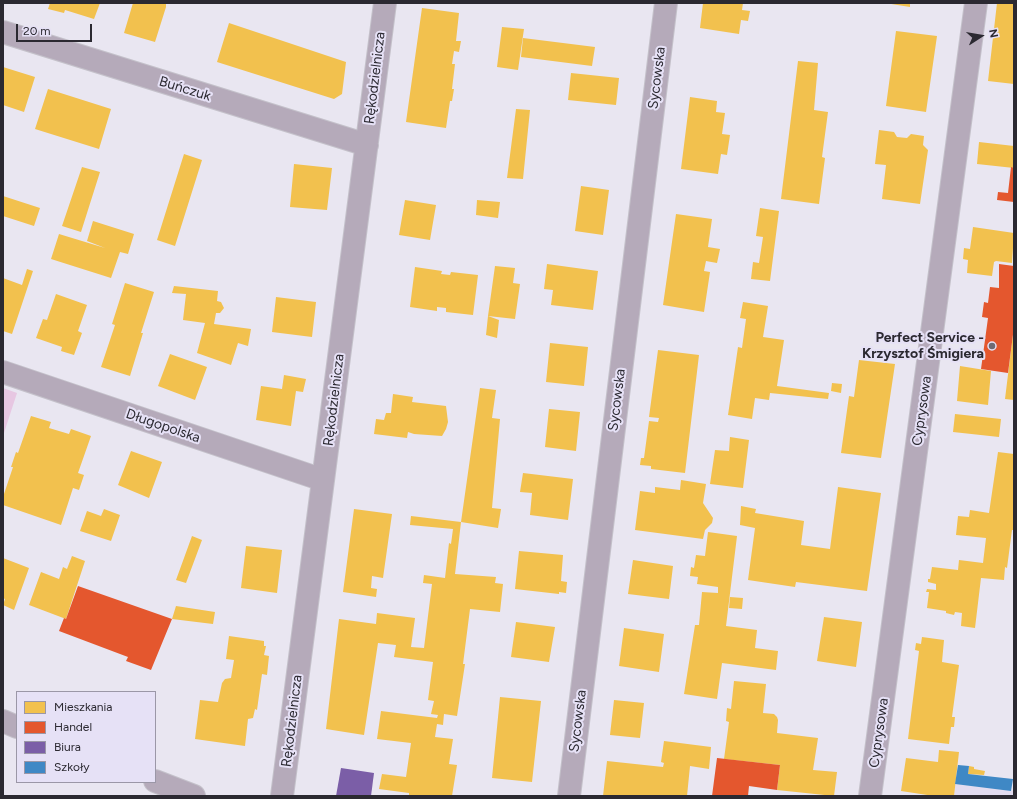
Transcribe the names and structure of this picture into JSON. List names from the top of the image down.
{
  "streets": {
    "street": [
      "Rękodzielnicza",
      "Sycowska",
      "Buńczuk",
      "Cyprysowa",
      "Długopolska"
    ]
  },
  "crossings": [
    ["Rękodzielnicza", "Buńczuk"],
    ["Rękodzielnicza", "Długopolska"]
  ],
  "places": ["Perfect Service - Krzysztof Śmigiera"],
  "legend": [
    "Mieszkania",
    "Handel",
    "Biura",
    "Szkoły"
  ],
  "scale_bar": "20 m",
  "north": "right"
}
